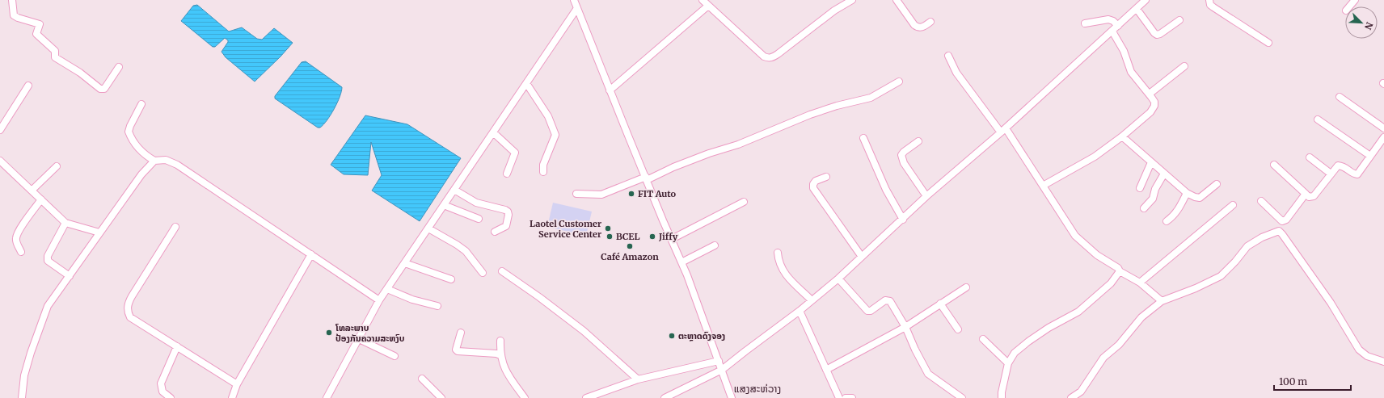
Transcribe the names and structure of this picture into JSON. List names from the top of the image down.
{
  "districts": ["ແສງສະຫ່ວາງ"],
  "places": [
    "FIT Auto",
    "Laotel Customer Service Center",
    "BCEL",
    "Jiffy",
    "Café Amazon",
    "ໂທລະພາບ ປ້ອງກັນຄວາມສະຫງົບ",
    "ຕະຫຼາດດົງຈອງ"
  ],
  "scale_bar": "100 m",
  "north": "bottom right"
}
